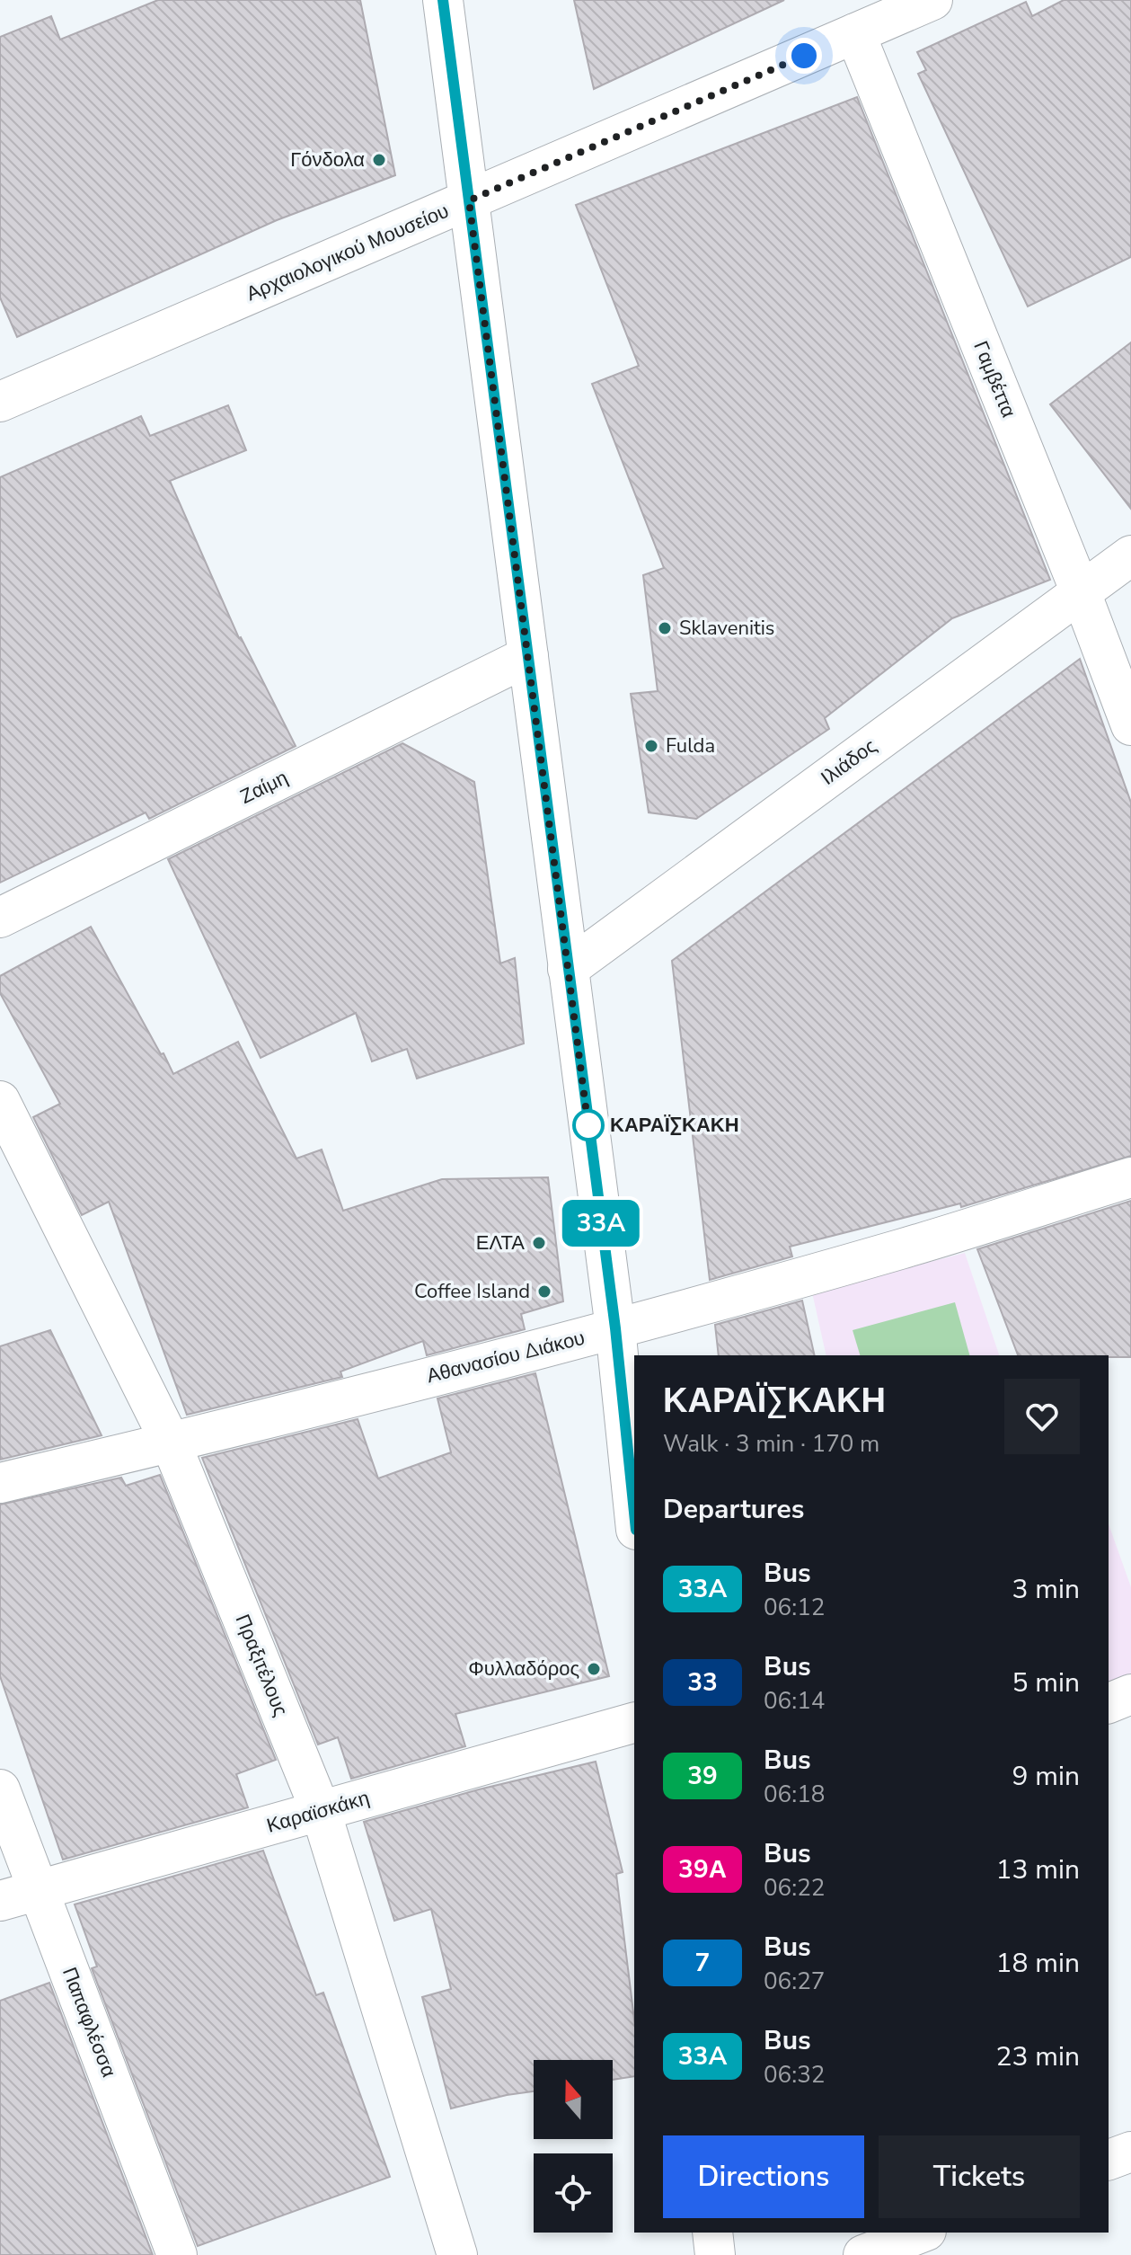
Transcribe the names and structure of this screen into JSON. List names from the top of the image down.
{
  "streets": {
    "street": [
      "Αρχαιολογικού Μουσείου",
      "Γαμβέττα",
      "Ιλιάδος",
      "Ζαίμη",
      "Αθανασίου Διάκου",
      "Πραξιτέλους",
      "Καραϊσκάκη",
      "Παπαφλέσσα"
    ]
  },
  "crossings": [
    ["Αρχαιολογικού Μουσείου", "Γαμβέττα"],
    ["Γαμβέττα", "Ιλιάδος"],
    ["Αθανασίου Διάκου", "Πραξιτέλους"],
    ["Πραξιτέλους", "Καραϊσκάκη"],
    ["Καραϊσκάκη", "Παπαφλέσσα"]
  ],
  "places": [
    "Γόνδολα",
    "Sklavenitis",
    "Fulda",
    "ΚΑΡΑΪΣΚΑΚΗ",
    "ΕΛΤΑ",
    "Coffee Island",
    "Φυλλαδόρος"
  ],
  "lines": ["bus line 33A"],
  "north": "top",
  "page": {
    "on_map": "33A",
    "heading": [
      ["ΚΑΡΑΪΣΚΑΚΗ", "Walk · 3 min · 170 m"],
      "Departures"
    ],
    "list": [
      {
        "mark": "33A",
        "name": "Bus",
        "note": "06:12",
        "value": "3 min"
      },
      {
        "mark": "33",
        "name": "Bus",
        "note": "06:14",
        "value": "5 min"
      },
      {
        "mark": "39",
        "name": "Bus",
        "note": "06:18",
        "value": "9 min"
      },
      {
        "mark": "39Α",
        "name": "Bus",
        "note": "06:22",
        "value": "13 min"
      },
      {
        "mark": "7",
        "name": "Bus",
        "note": "06:27",
        "value": "18 min"
      },
      {
        "mark": "33A",
        "name": "Bus",
        "note": "06:32",
        "value": "23 min"
      }
    ],
    "buttons": ["Directions", "Tickets"]
  }
}
